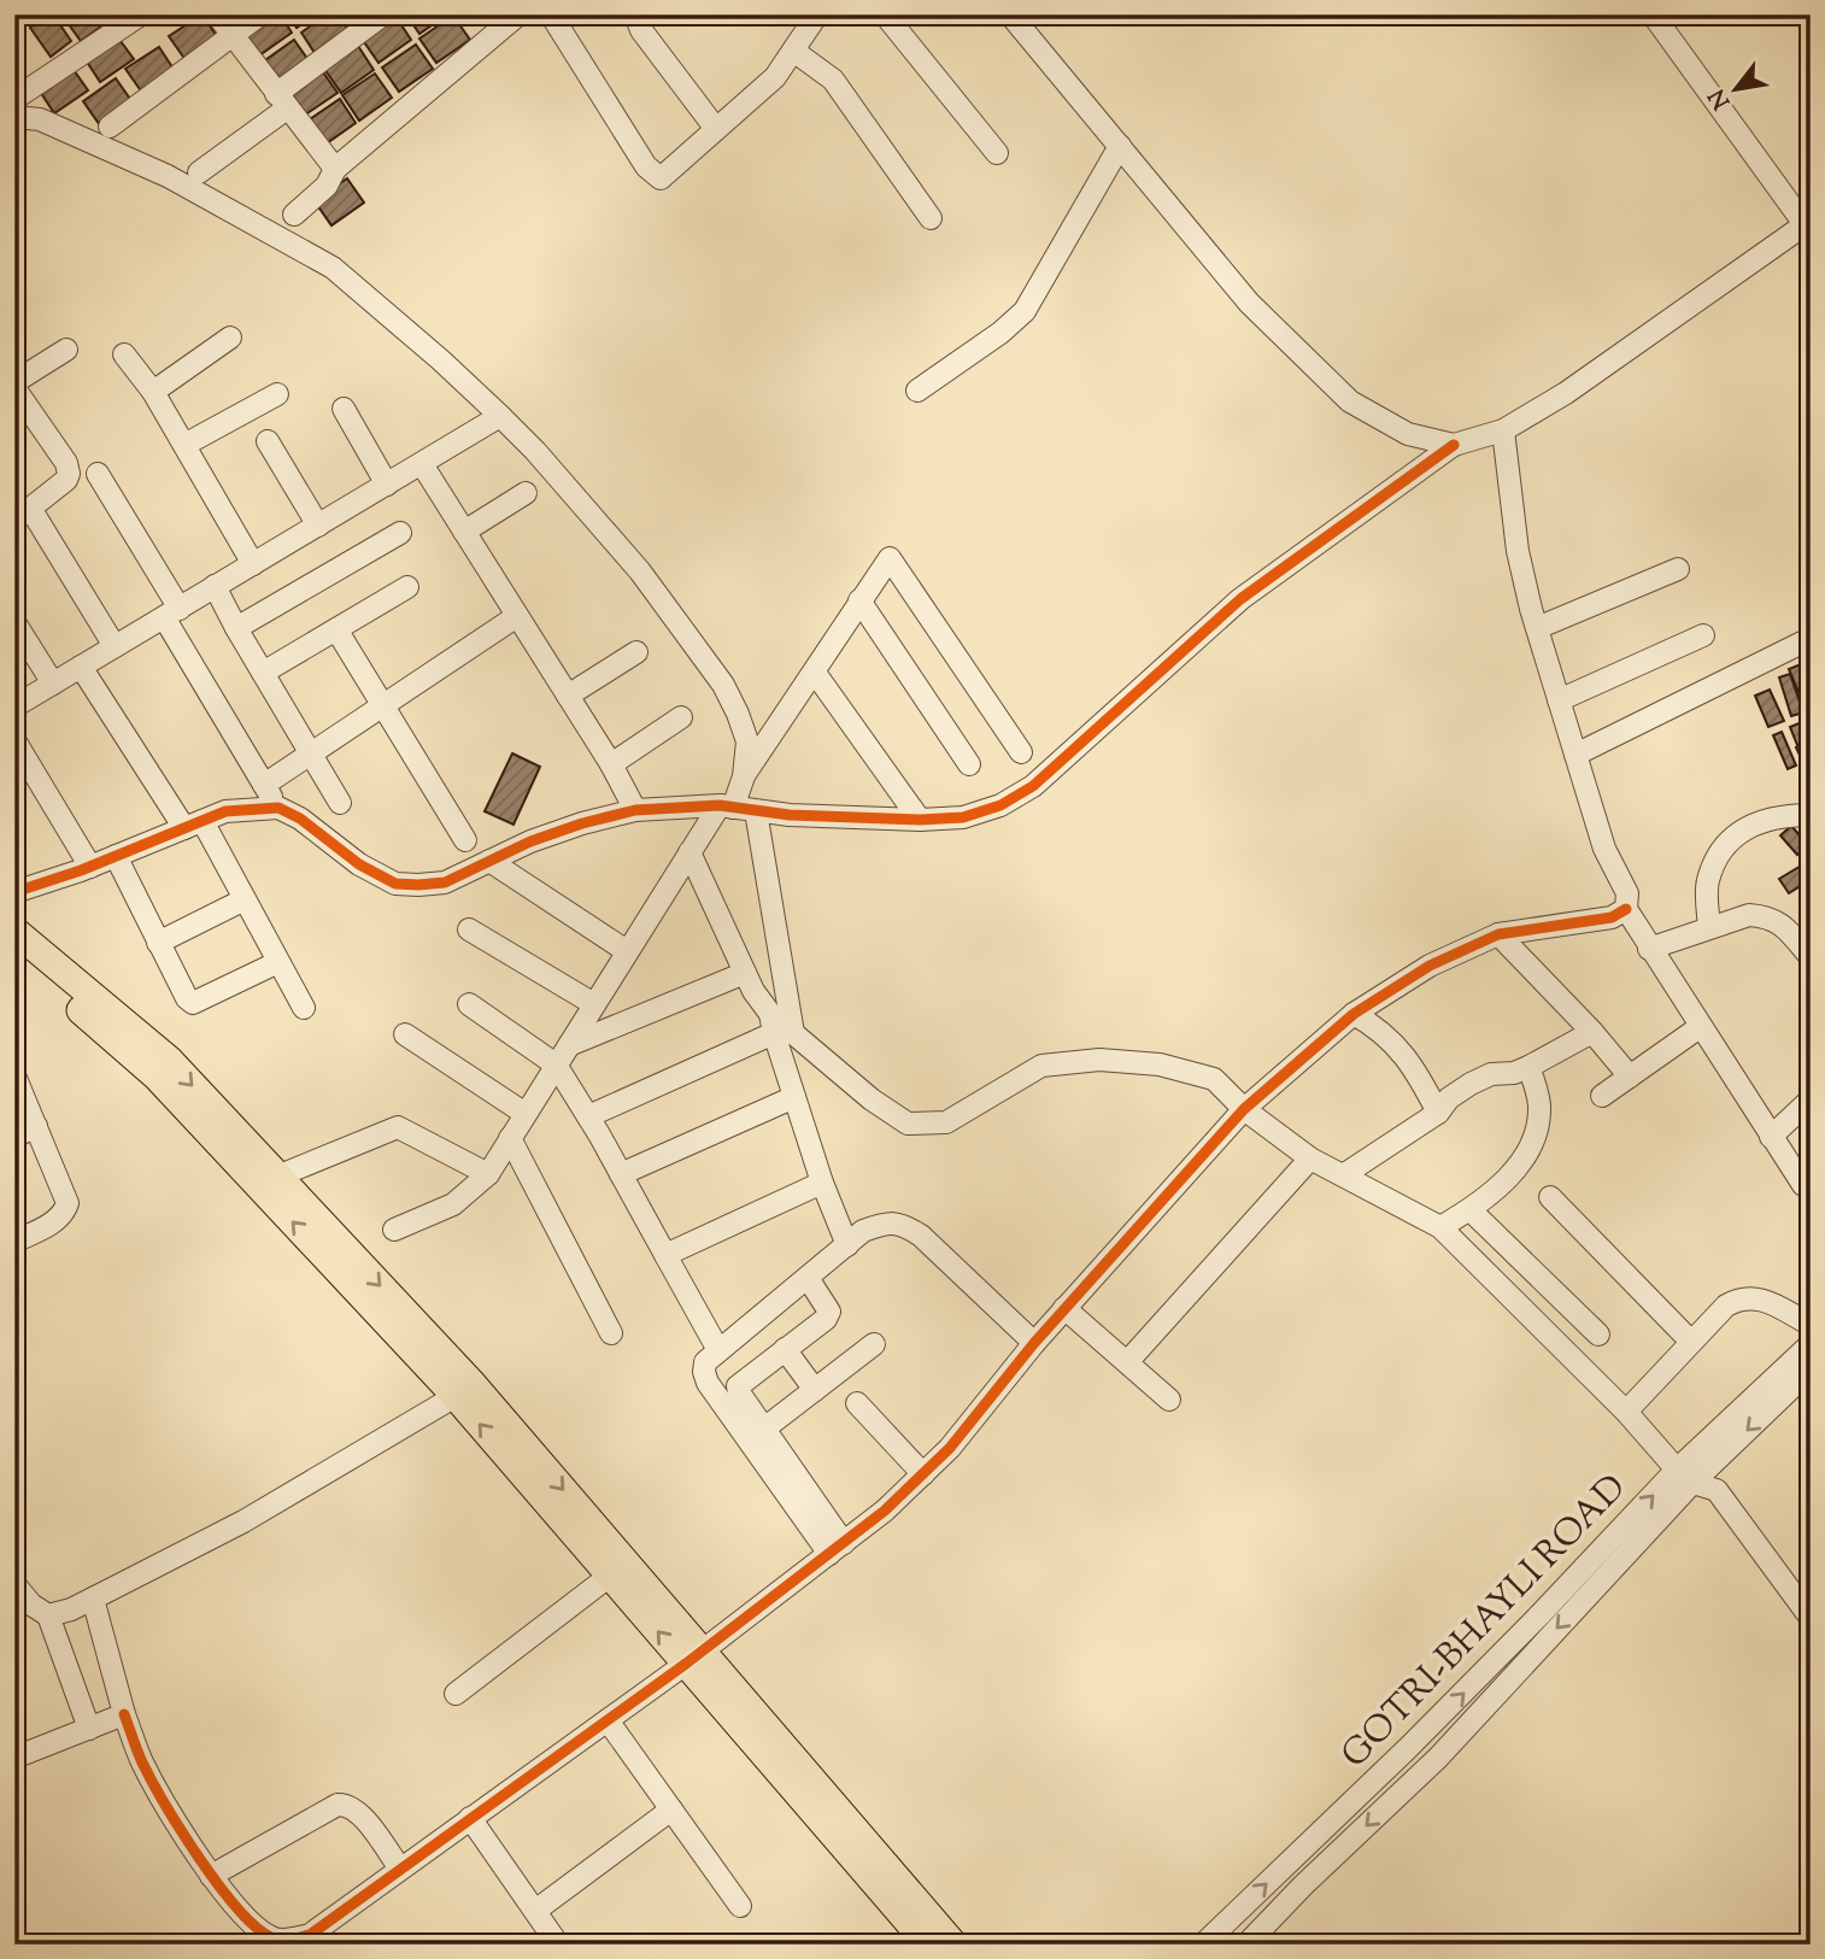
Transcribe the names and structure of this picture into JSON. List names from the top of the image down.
{
  "streets": {
    "street": ["GOTRI-BHAYLI ROAD"]
  },
  "north": "bottom left"
}
